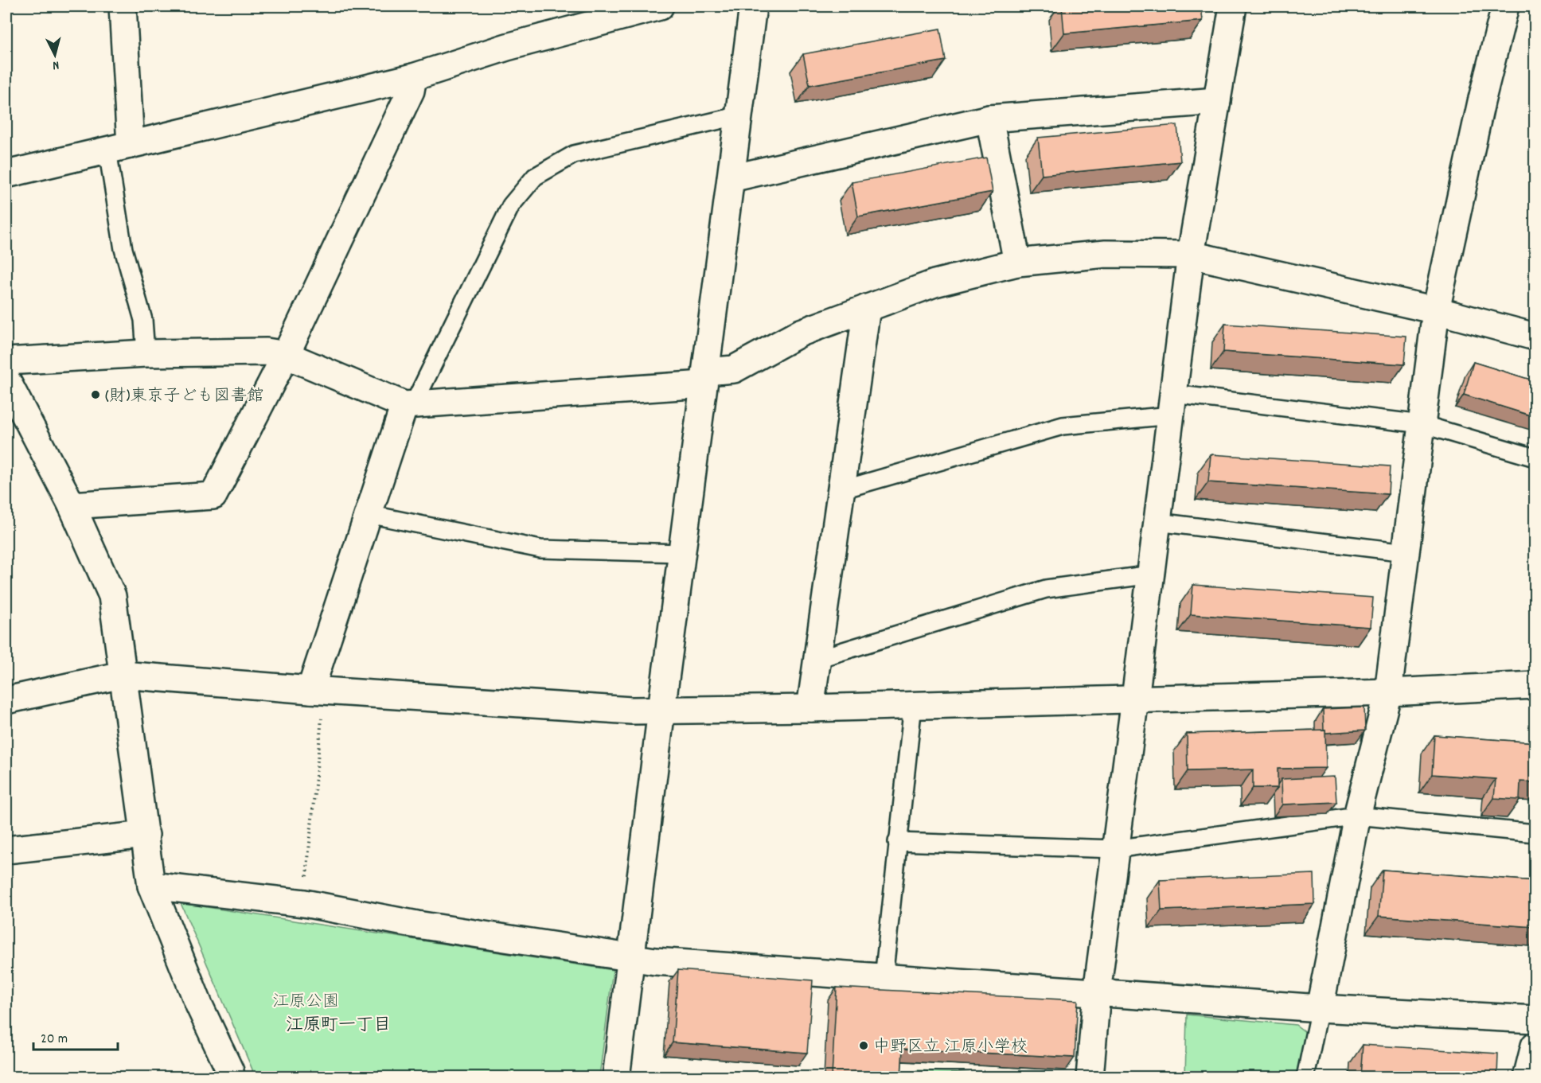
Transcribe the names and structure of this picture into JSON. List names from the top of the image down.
{
  "districts": ["江原町一丁目"],
  "parks": ["江原公園"],
  "places": ["(財)東京子ども図書館", "中野区立 江原小学校"],
  "scale_bar": "20 m",
  "north": "bottom"
}
